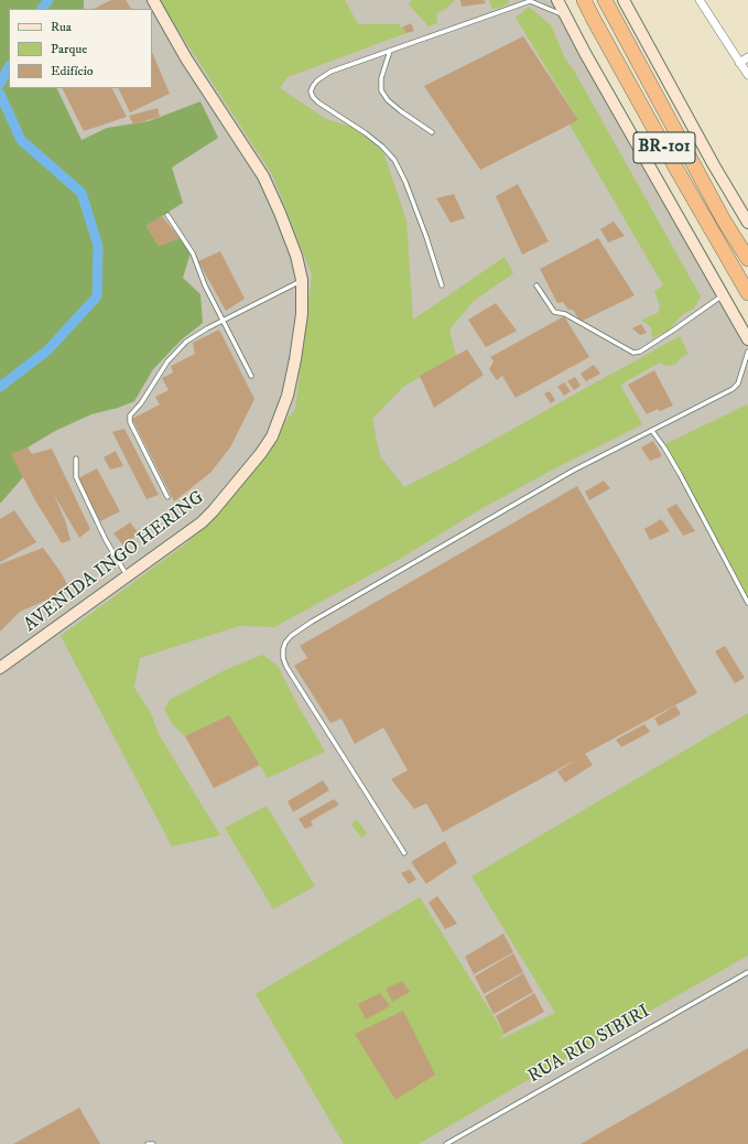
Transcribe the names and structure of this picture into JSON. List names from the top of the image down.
{
  "streets": {
    "highway": ["BR-101"],
    "main road": ["AVENIDA INGO HERING"],
    "lane": ["RUA RIO SIBIRI"]
  },
  "legend": ["Rua", "Parque", "Edifício"]
}
